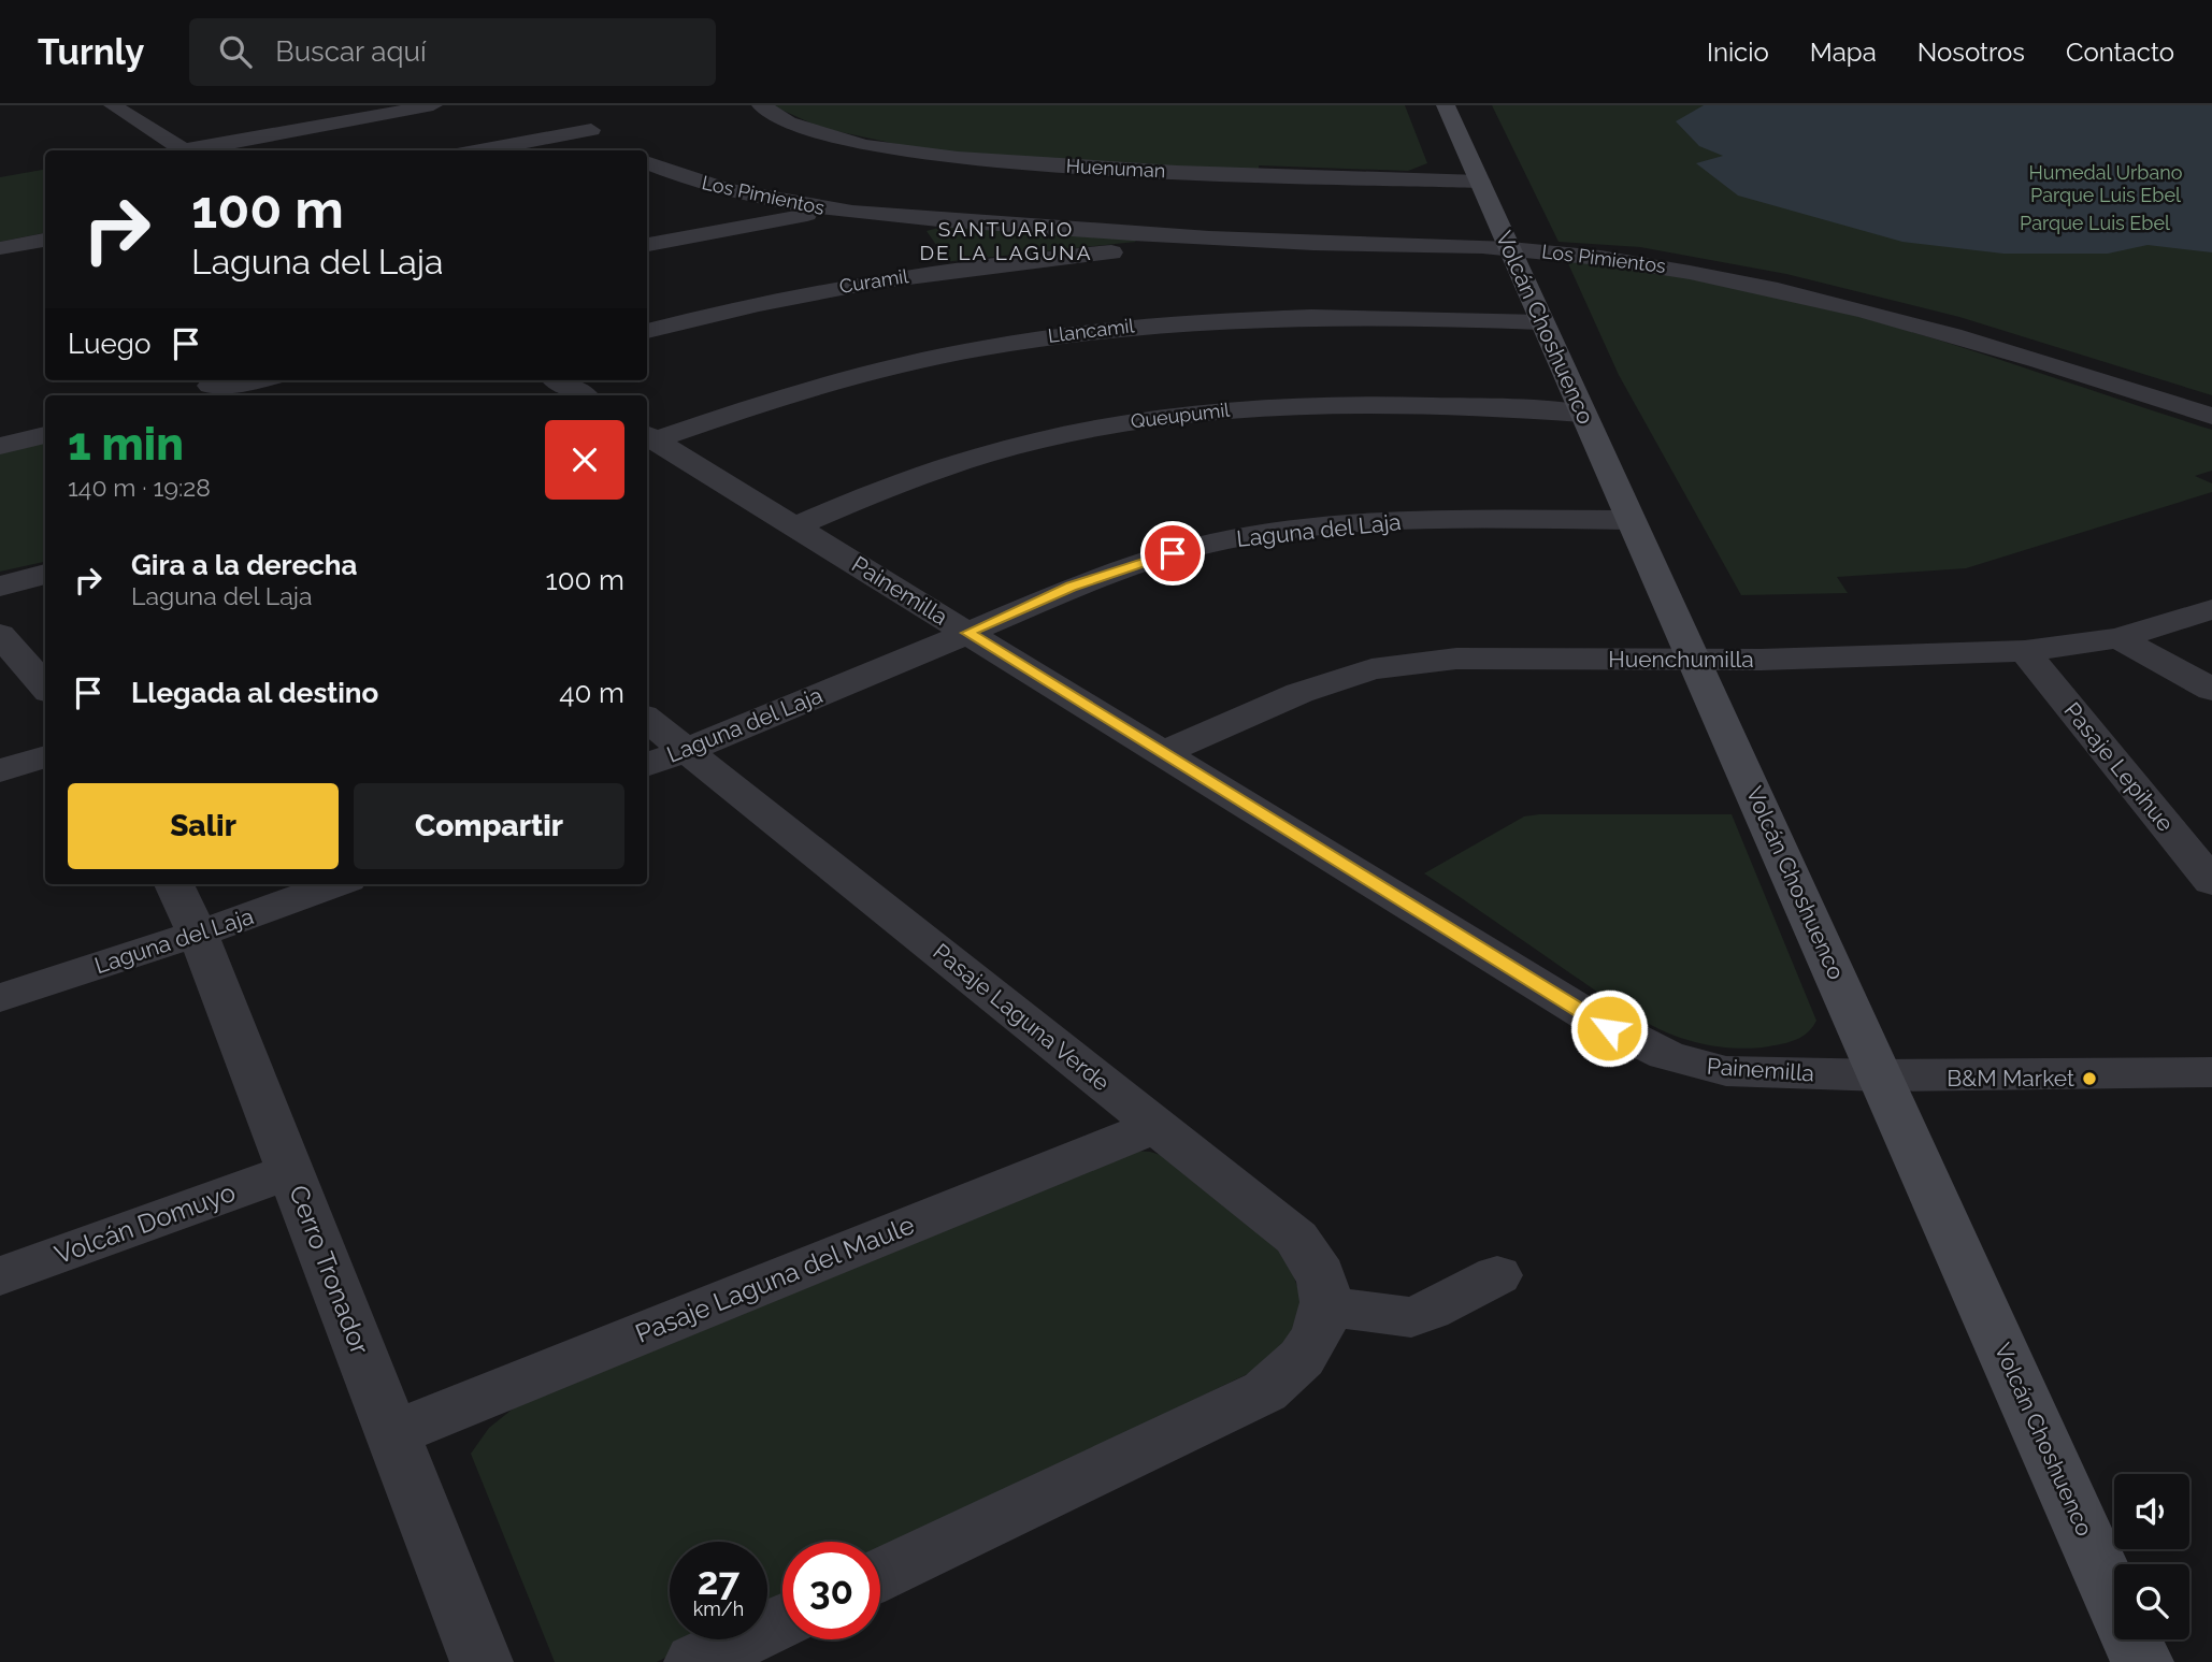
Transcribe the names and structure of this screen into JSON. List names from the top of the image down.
{
  "streets": {
    "street": [
      "Huenuman",
      "Los Pimientos",
      "Curamil",
      "Volcán Choshuenco",
      "Llancamil",
      "Queupumil",
      "Laguna del Laja",
      "Painemilla",
      "Huenchumilla",
      "Pasaje Lepihue",
      "Pasaje Laguna Verde",
      "Volcán Domuyo",
      "Cerro Tronador",
      "Pasaje Laguna del Maule"
    ]
  },
  "crossings": [
    ["Huenuman", "Volcán Choshuenco"],
    ["Los Pimientos", "Curamil"],
    ["Los Pimientos", "Volcán Choshuenco"],
    ["Volcán Choshuenco", "Llancamil"],
    ["Volcán Choshuenco", "Queupumil"],
    ["Volcán Choshuenco", "Laguna del Laja"],
    ["Volcán Choshuenco", "Painemilla"],
    ["Volcán Choshuenco", "Huenchumilla"],
    ["Llancamil", "Painemilla"],
    ["Queupumil", "Painemilla"],
    ["Laguna del Laja", "Painemilla"],
    ["Laguna del Laja", "Pasaje Laguna Verde"],
    ["Laguna del Laja", "Cerro Tronador"],
    ["Painemilla", "Huenchumilla"],
    ["Huenchumilla", "Pasaje Lepihue"],
    ["Pasaje Laguna Verde", "Pasaje Laguna del Maule"],
    ["Volcán Domuyo", "Cerro Tronador"],
    ["Cerro Tronador", "Pasaje Laguna del Maule"]
  ],
  "districts": ["SANTUARIO DE LA LAGUNA"],
  "parks": ["Humedal Urbano Parque Luis Ebel", "Parque Luis Ebel"],
  "places": ["B&M Market"],
  "page": {
    "header": "Turnly",
    "search": "Buscar aquí",
    "nav": [
      "Inicio",
      "Mapa",
      "Nosotros",
      "Contacto"
    ],
    "turn": ["100 m", "Laguna del Laja"],
    "then": "Luego",
    "heading": ["1 min", "140 m · 19:28"],
    "list": [
      {
        "name": "Gira a la derecha",
        "note": "Laguna del Laja",
        "value": "100 m"
      },
      {
        "name": "Llegada al destino",
        "value": "40 m"
      }
    ],
    "buttons": ["Salir", "Compartir"],
    "speed": "27 km/h",
    "limit": "30"
  }
}
